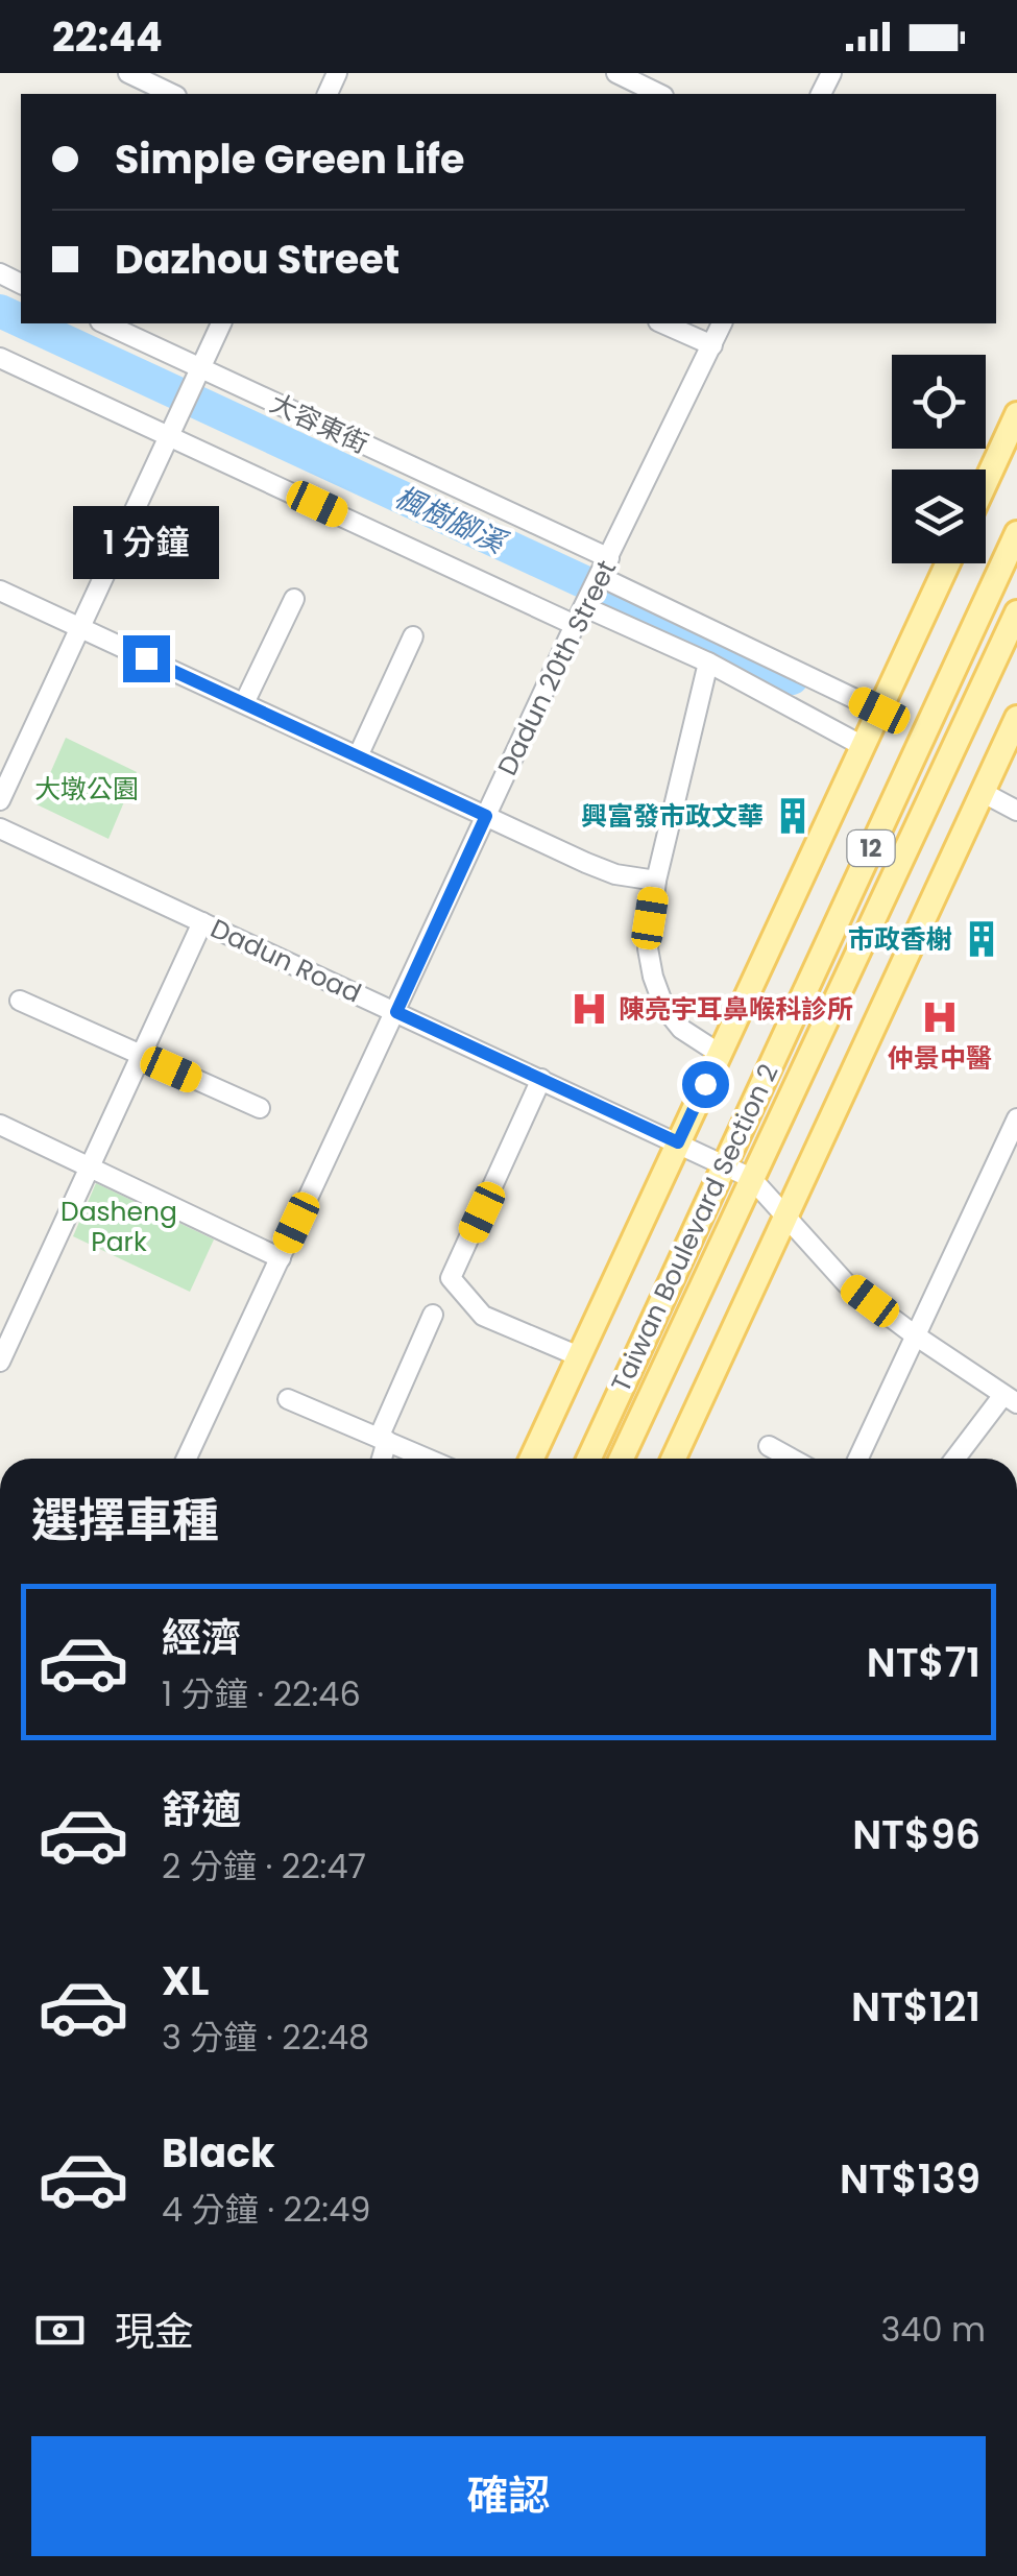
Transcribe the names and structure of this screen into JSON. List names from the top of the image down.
{
  "streets": {
    "main road": ["12", "Taiwan Boulevard Section 2"],
    "street": ["大容東街", "Dadun 20th Street", "Dadun Road"]
  },
  "crossings": [
    ["大容東街", "Dadun 20th Street"],
    ["Dadun 20th Street", "Dadun Road"],
    ["Dadun Road", "Taiwan Boulevard Section 2"]
  ],
  "water": ["楓樹腳溪"],
  "parks": ["大墩公園", "Dasheng Park"],
  "places": {
    "building": ["興富發市政文華", "市政香榭"],
    "hospital": ["陳亮宇耳鼻喉科診所", "仲景中醫"]
  },
  "page": {
    "status": "22:44",
    "banner": ["Simple Green Life", "Dazhou Street"],
    "bubble": "1 分鐘",
    "heading": "選擇車種",
    "list": [
      {
        "name": "經濟",
        "note": "1 分鐘 · 22:46",
        "value": "NT$71"
      },
      {
        "name": "舒適",
        "note": "2 分鐘 · 22:47",
        "value": "NT$96"
      },
      {
        "name": "XL",
        "note": "3 分鐘 · 22:48",
        "value": "NT$121"
      },
      {
        "name": "Black",
        "note": "4 分鐘 · 22:49",
        "value": "NT$139"
      }
    ],
    "pay": ["現金", "340 m"],
    "buttons": "確認"
  }
}
